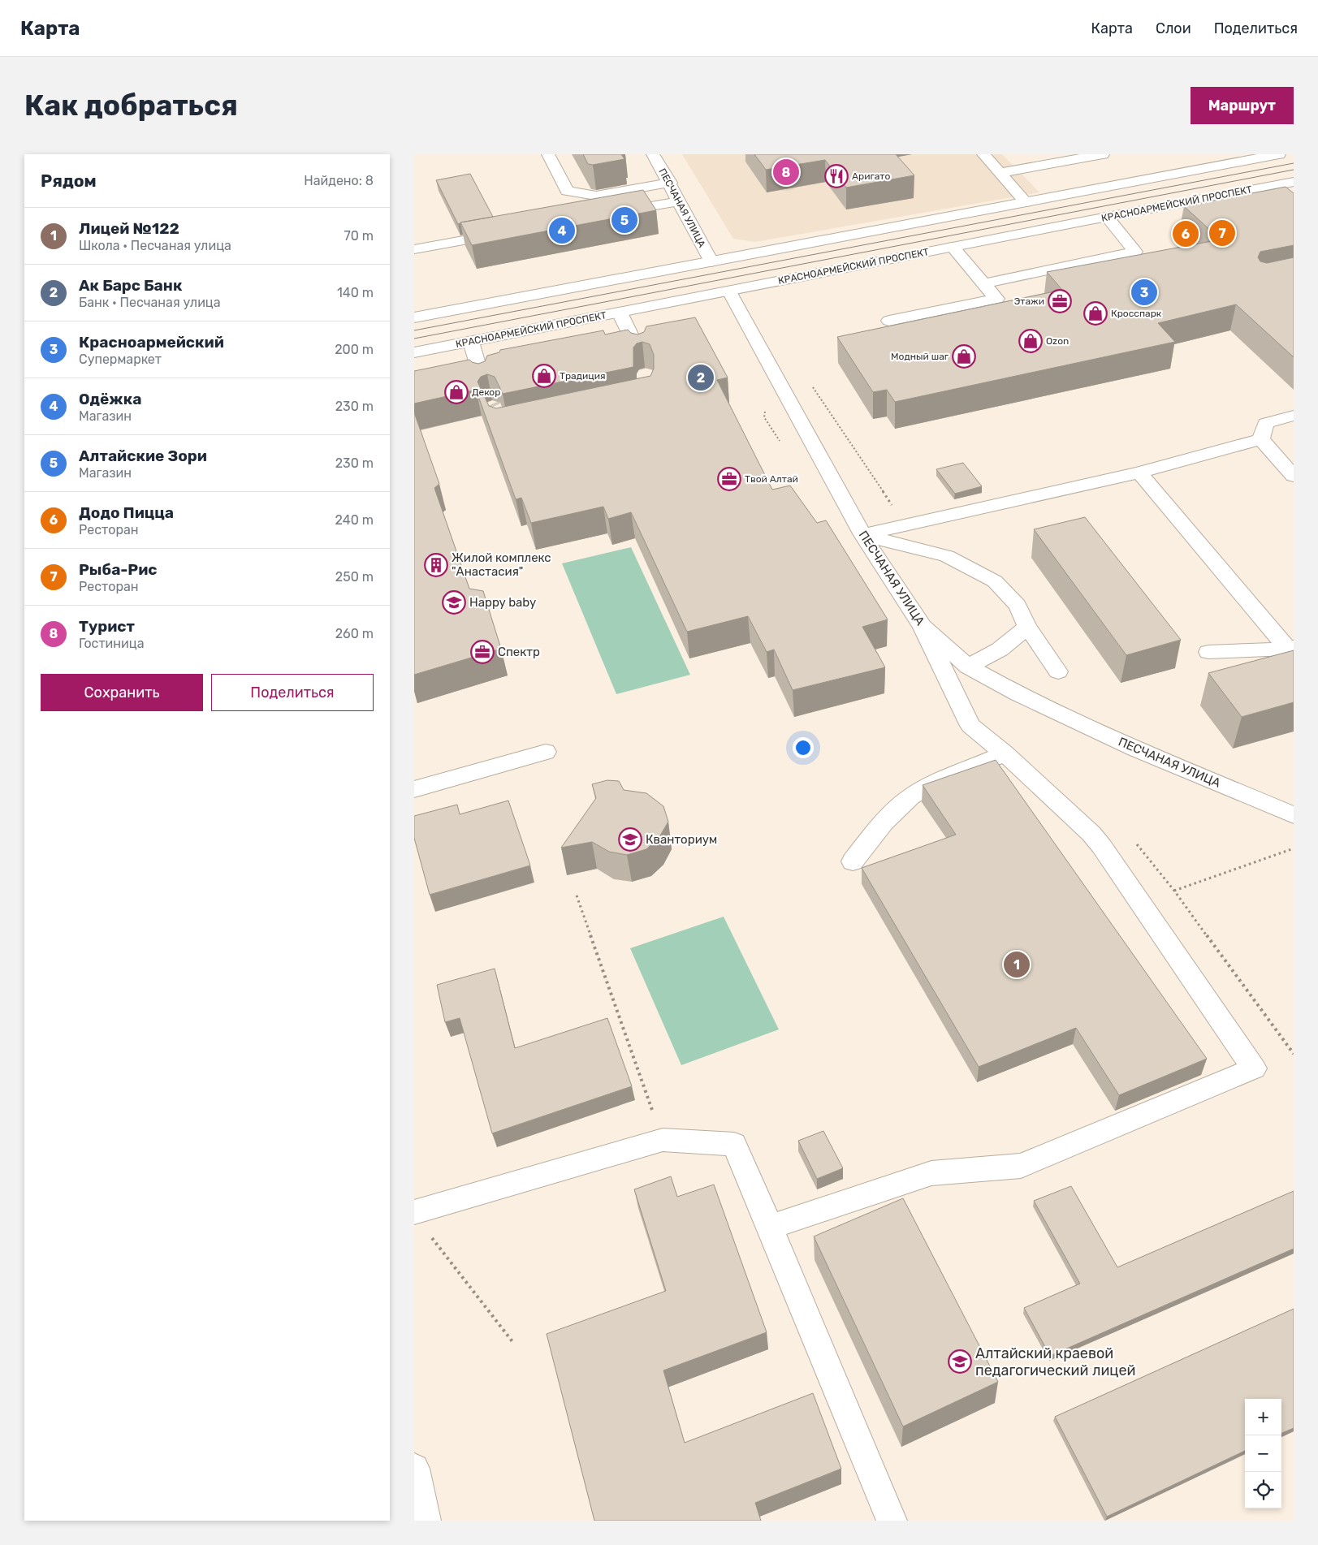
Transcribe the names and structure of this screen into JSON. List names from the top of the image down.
{
  "streets": {
    "main road": ["КРАСНОАРМЕЙСКИЙ ПРОСПЕКТ", "ПЕСЧАНАЯ УЛИЦА"]
  },
  "crossings": [
    ["КРАСНОАРМЕЙСКИЙ ПРОСПЕКТ", "ПЕСЧАНАЯ УЛИЦА"]
  ],
  "places": {
    "restaurant": ["Аригато"],
    "office": ["Этажи", "Твой Алтай", "Спектр"],
    "shop": [
      "Кросспарк",
      "Ozon",
      "Модный шаг",
      "Традиция",
      "Декор"
    ],
    "building": ["Жилой комплекс \"Анастасия\""],
    "school or university": ["Happy baby", "Кванториум", "Алтайский краевой педагогический лицей"]
  },
  "page": {
    "header": "Карта",
    "nav": ["Карта", "Слои", "Поделиться"],
    "buttons": [
      "Маршрут",
      ["Сохранить", "Поделиться"]
    ],
    "title": "Как добраться",
    "heading": ["Рядом", "Найдено: 8"],
    "pins": [
      "8",
      "5",
      "4",
      "7",
      "6",
      "3",
      "2",
      "1"
    ],
    "list": [
      {
        "mark": "1",
        "name": "Лицей №122",
        "note": "Школа · Песчаная улица",
        "value": "70 m"
      },
      {
        "mark": "2",
        "name": "Ак Барс Банк",
        "note": "Банк · Песчаная улица",
        "value": "140 m"
      },
      {
        "mark": "3",
        "name": "Красноармейский",
        "note": "Супермаркет",
        "value": "200 m"
      },
      {
        "mark": "4",
        "name": "Одёжка",
        "note": "Магазин",
        "value": "230 m"
      },
      {
        "mark": "5",
        "name": "Алтайские Зори",
        "note": "Магазин",
        "value": "230 m"
      },
      {
        "mark": "6",
        "name": "Додо Пицца",
        "note": "Ресторан",
        "value": "240 m"
      },
      {
        "mark": "7",
        "name": "Рыба-Рис",
        "note": "Ресторан",
        "value": "250 m"
      },
      {
        "mark": "8",
        "name": "Турист",
        "note": "Гостиница",
        "value": "260 m"
      }
    ],
    "map_buttons": ["+", "−"]
  }
}
